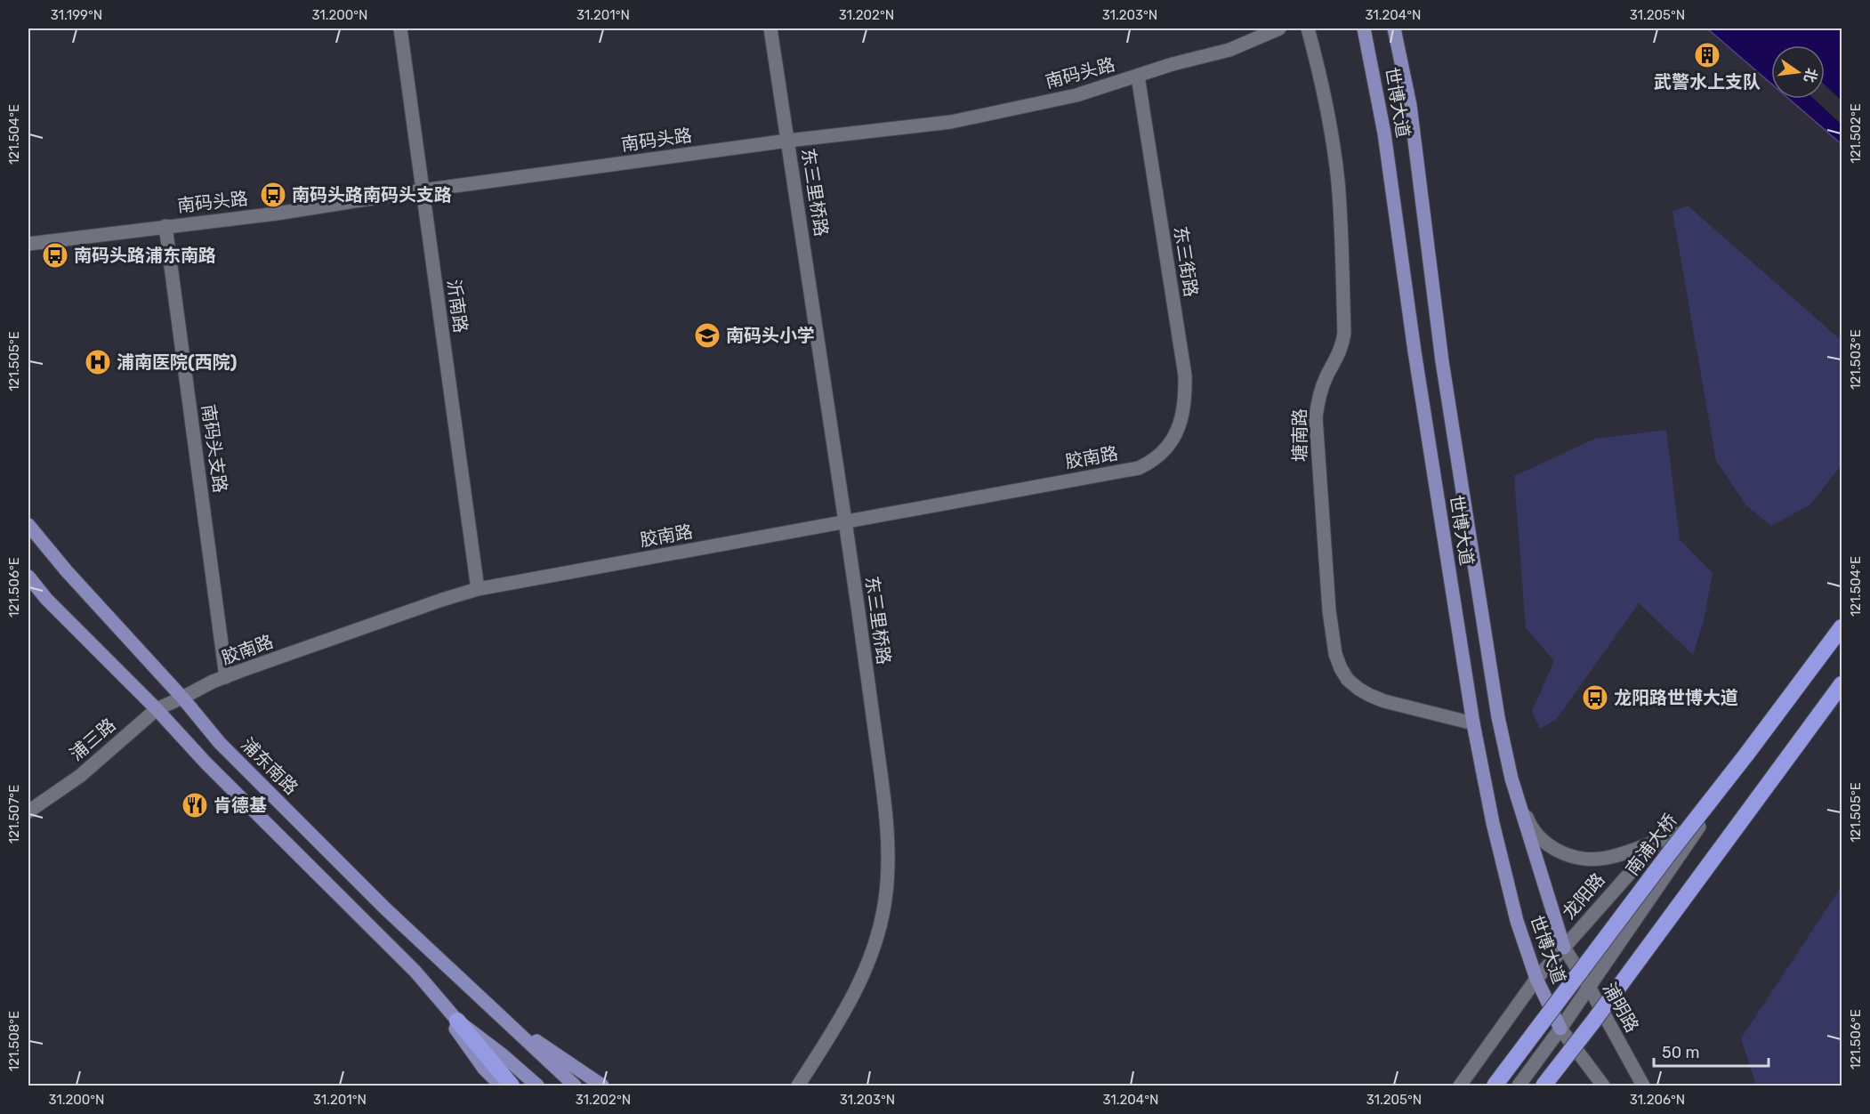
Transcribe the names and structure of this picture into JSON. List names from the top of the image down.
{
  "streets": {
    "highway": ["南浦大桥"],
    "main road": ["世博大道", "浦东南路"],
    "street": [
      "南码头路",
      "东三里桥路",
      "东三街路",
      "沂南路",
      "塘南路",
      "南码头支路",
      "胶南路",
      "浦三路",
      "龙阳路",
      "浦明路"
    ]
  },
  "crossings": [
    ["南码头路", "东三里桥路"],
    ["南码头路", "东三街路"],
    ["南码头路", "沂南路"],
    ["南码头路", "南码头支路"],
    ["世博大道", "塘南路"],
    ["世博大道", "龙阳路"],
    ["世博大道", "浦明路"],
    ["东三里桥路", "胶南路"],
    ["东三街路", "胶南路"],
    ["沂南路", "胶南路"],
    ["南码头支路", "胶南路"],
    ["胶南路", "浦三路"],
    ["胶南路", "浦东南路"],
    ["浦三路", "浦东南路"],
    ["龙阳路", "浦明路"]
  ],
  "places": {
    "building": ["武警水上支队"],
    "bus stop": ["南码头路南码头支路", "南码头路浦东南路", "龙阳路世博大道"],
    "school or university": ["南码头小学"],
    "hospital": ["浦南医院(西院)"],
    "restaurant": ["肯德基"]
  },
  "scale_bar": "50 m",
  "north": "right",
  "coordinates": [
    "31.199°N",
    "31.200°N",
    "31.201°N",
    "31.202°N",
    "31.203°N",
    "31.204°N",
    "31.205°N",
    "121.502°E",
    "121.504°E",
    "121.503°E",
    "121.505°E",
    "121.506°E",
    "121.507°E",
    "121.508°E",
    "31.206°N"
  ]
}
